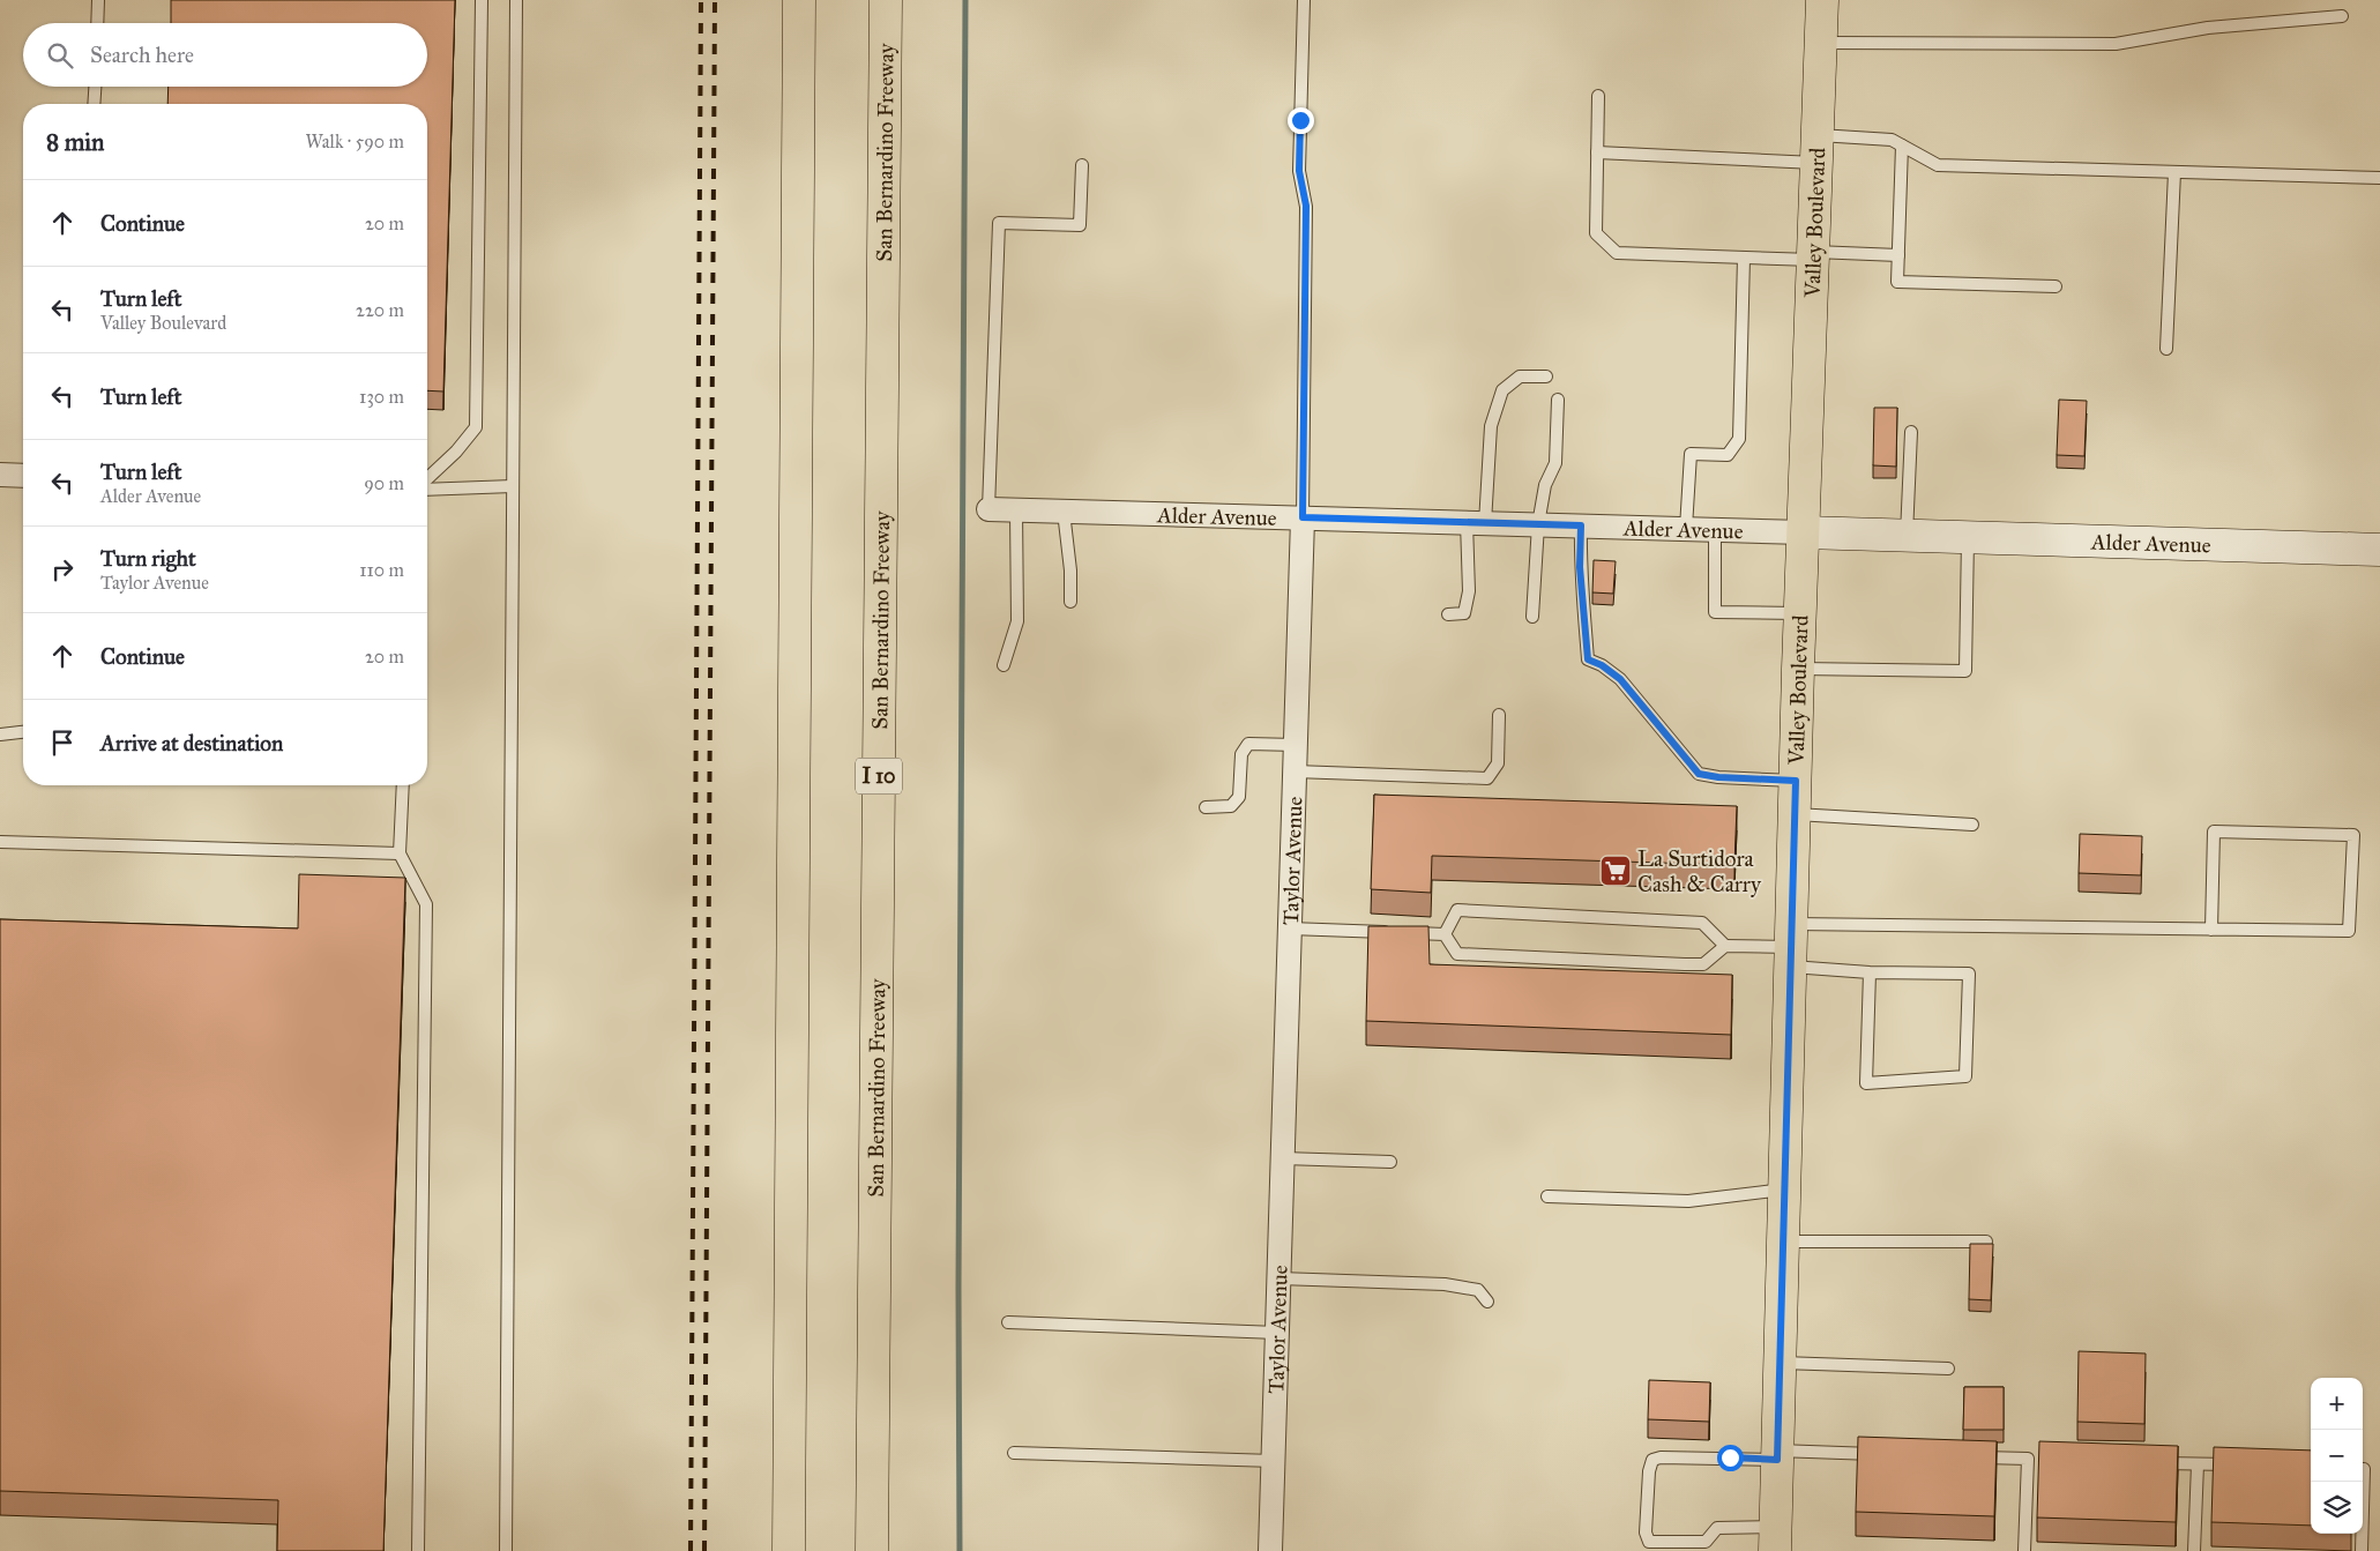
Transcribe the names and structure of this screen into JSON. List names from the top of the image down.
{
  "streets": {
    "main road": [
      "San Bernardino Freeway",
      "Valley Boulevard",
      "Alder Avenue",
      "I 10"
    ],
    "street": ["Taylor Avenue"]
  },
  "crossings": [
    ["Valley Boulevard", "Alder Avenue"],
    ["Alder Avenue", "Taylor Avenue"]
  ],
  "places": {
    "supermarket": ["La Surtidora Cash & Carry"]
  },
  "page": {
    "search": "Search here",
    "heading": ["8 min", "Walk · 590 m"],
    "list": [
      ["Continue", "20 m"],
      ["Turn left", "Valley Boulevard", "220 m"],
      ["Turn left", "130 m"],
      ["Turn left", "Alder Avenue", "90 m"],
      ["Turn right", "Taylor Avenue", "110 m"],
      ["Continue", "20 m"],
      "Arrive at destination"
    ],
    "map_buttons": ["+", "−"]
  }
}
